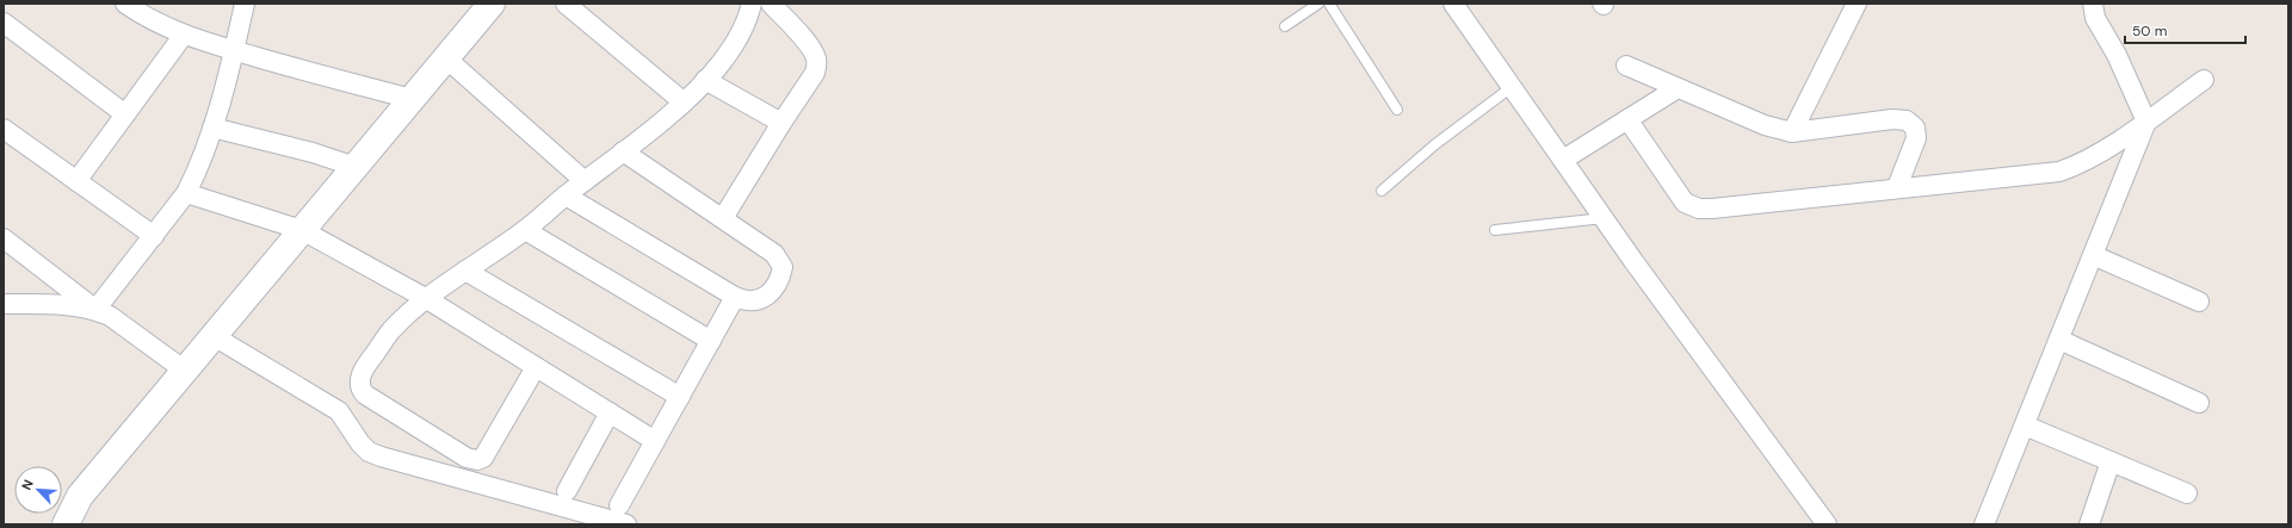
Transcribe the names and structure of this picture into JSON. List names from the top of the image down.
{
  "scale_bar": "50 m",
  "north": "top left"
}
